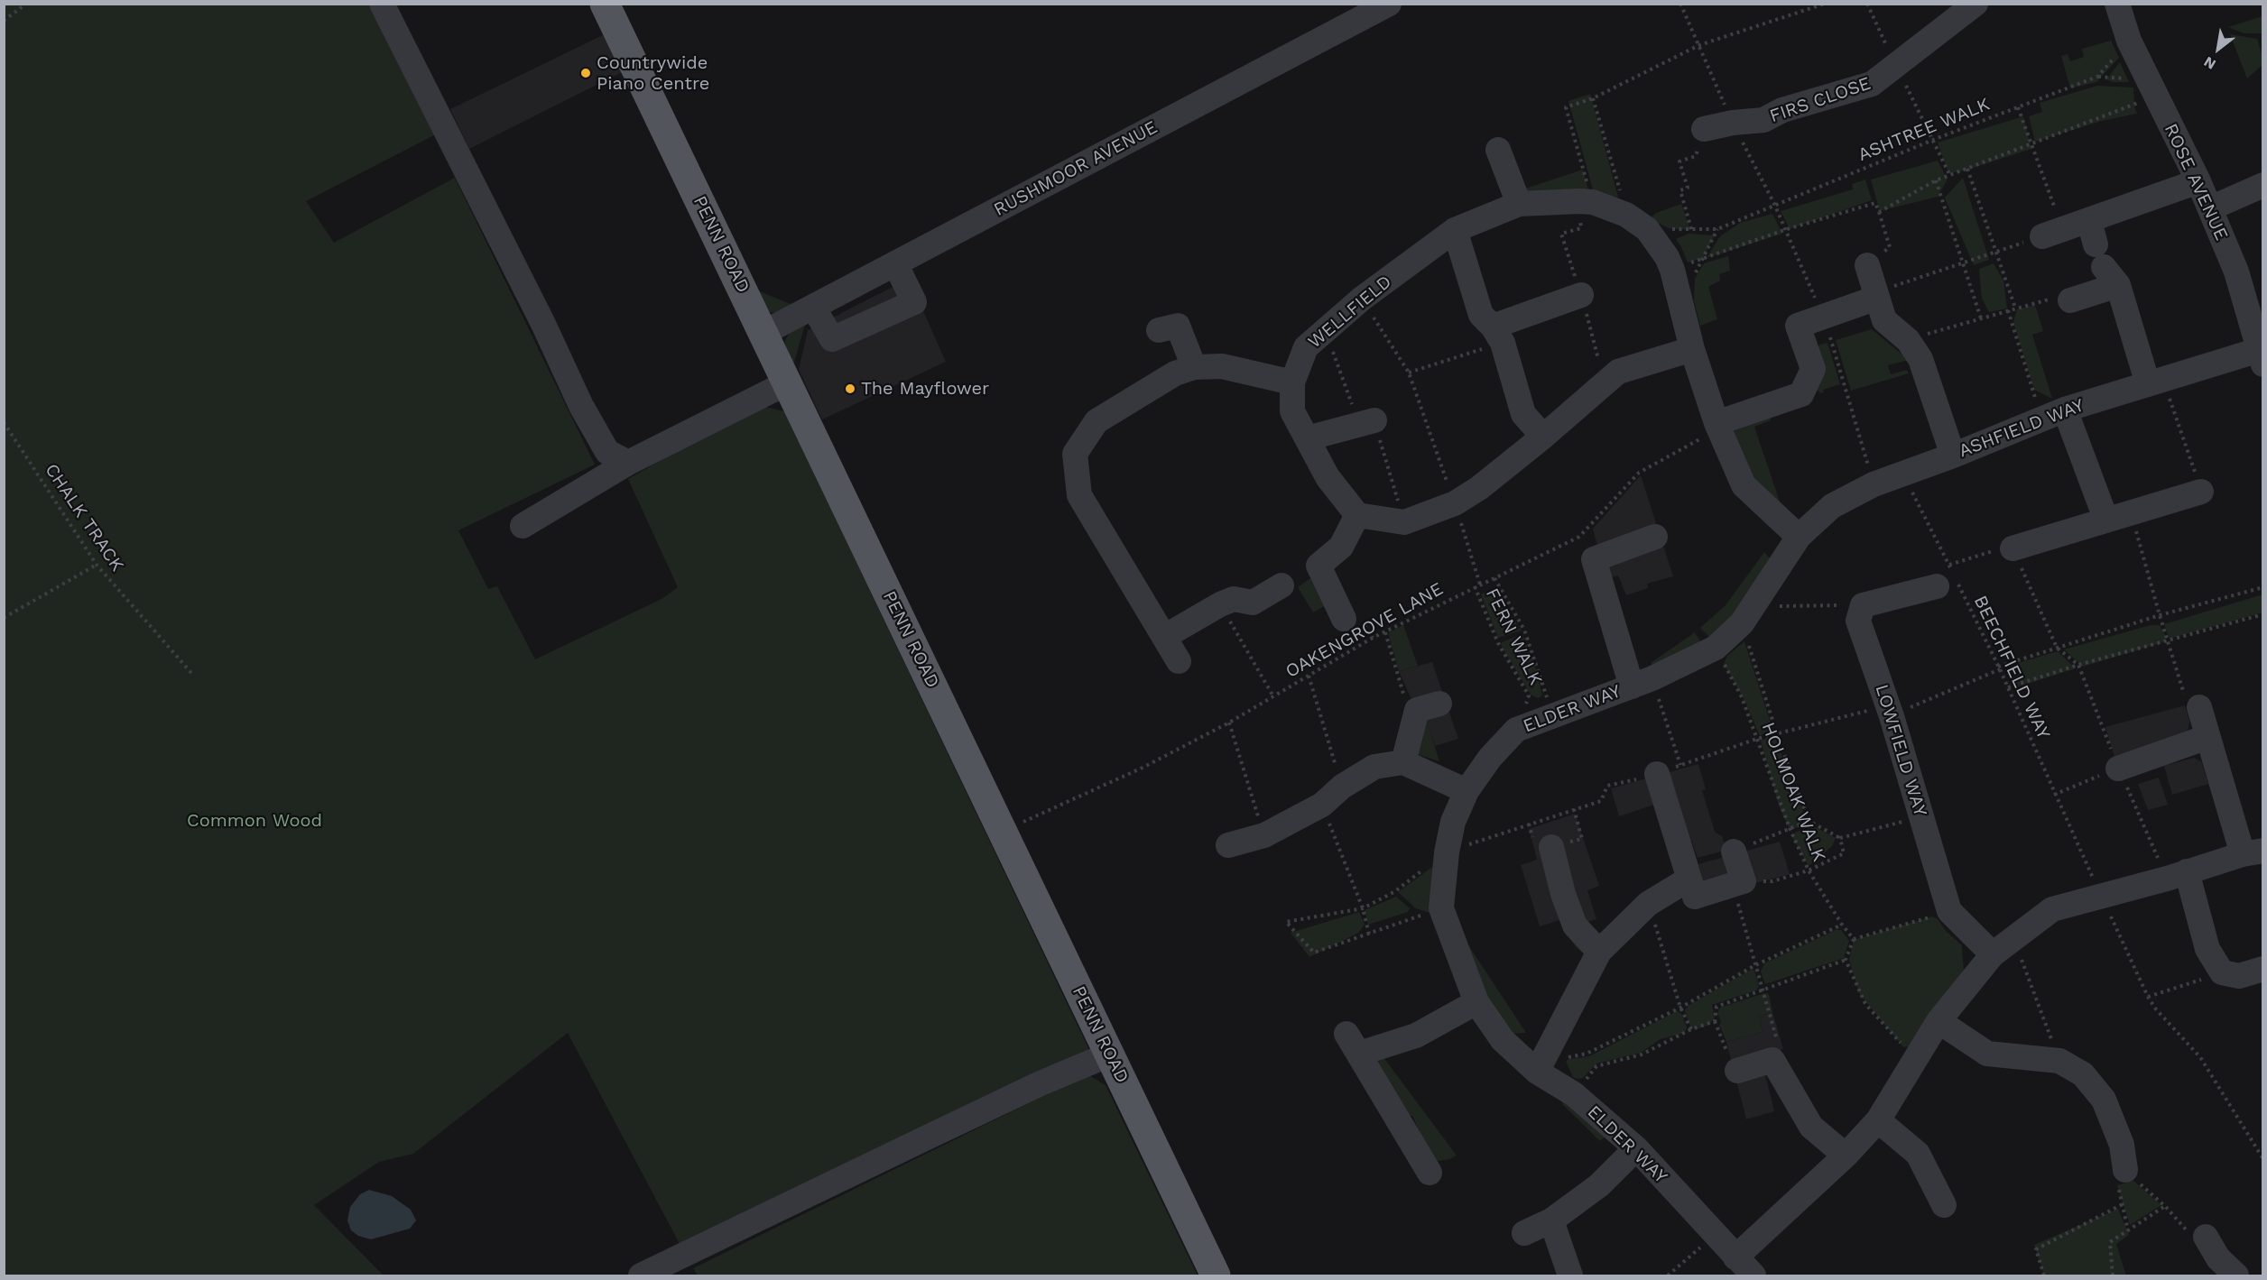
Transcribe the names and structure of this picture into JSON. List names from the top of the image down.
{
  "streets": {
    "main road": ["PENN ROAD"],
    "street": [
      "FIRS CLOSE",
      "RUSHMOOR AVENUE",
      "ROSE AVENUE",
      "WELLFIELD",
      "ASHFIELD WAY",
      "ELDER WAY",
      "LOWFIELD WAY"
    ],
    "path": [
      "ASHTREE WALK",
      "CHALK TRACK",
      "OAKENGROVE LANE",
      "FERN WALK",
      "BEECHFIELD WAY",
      "HOLMOAK WALK"
    ]
  },
  "crossings": [
    ["ASHTREE WALK", "ROSE AVENUE"],
    ["ASHTREE WALK", "WELLFIELD"],
    ["RUSHMOOR AVENUE", "PENN ROAD"],
    ["ROSE AVENUE", "ASHFIELD WAY"],
    ["PENN ROAD", "OAKENGROVE LANE"],
    ["ASHFIELD WAY", "BEECHFIELD WAY"],
    ["ASHFIELD WAY", "ELDER WAY"],
    ["OAKENGROVE LANE", "FERN WALK"],
    ["FERN WALK", "ELDER WAY"],
    ["ELDER WAY", "HOLMOAK WALK"]
  ],
  "parks": ["Common Wood"],
  "places": ["Countrywide Piano Centre", "The Mayflower"],
  "north": "bottom left"
}
